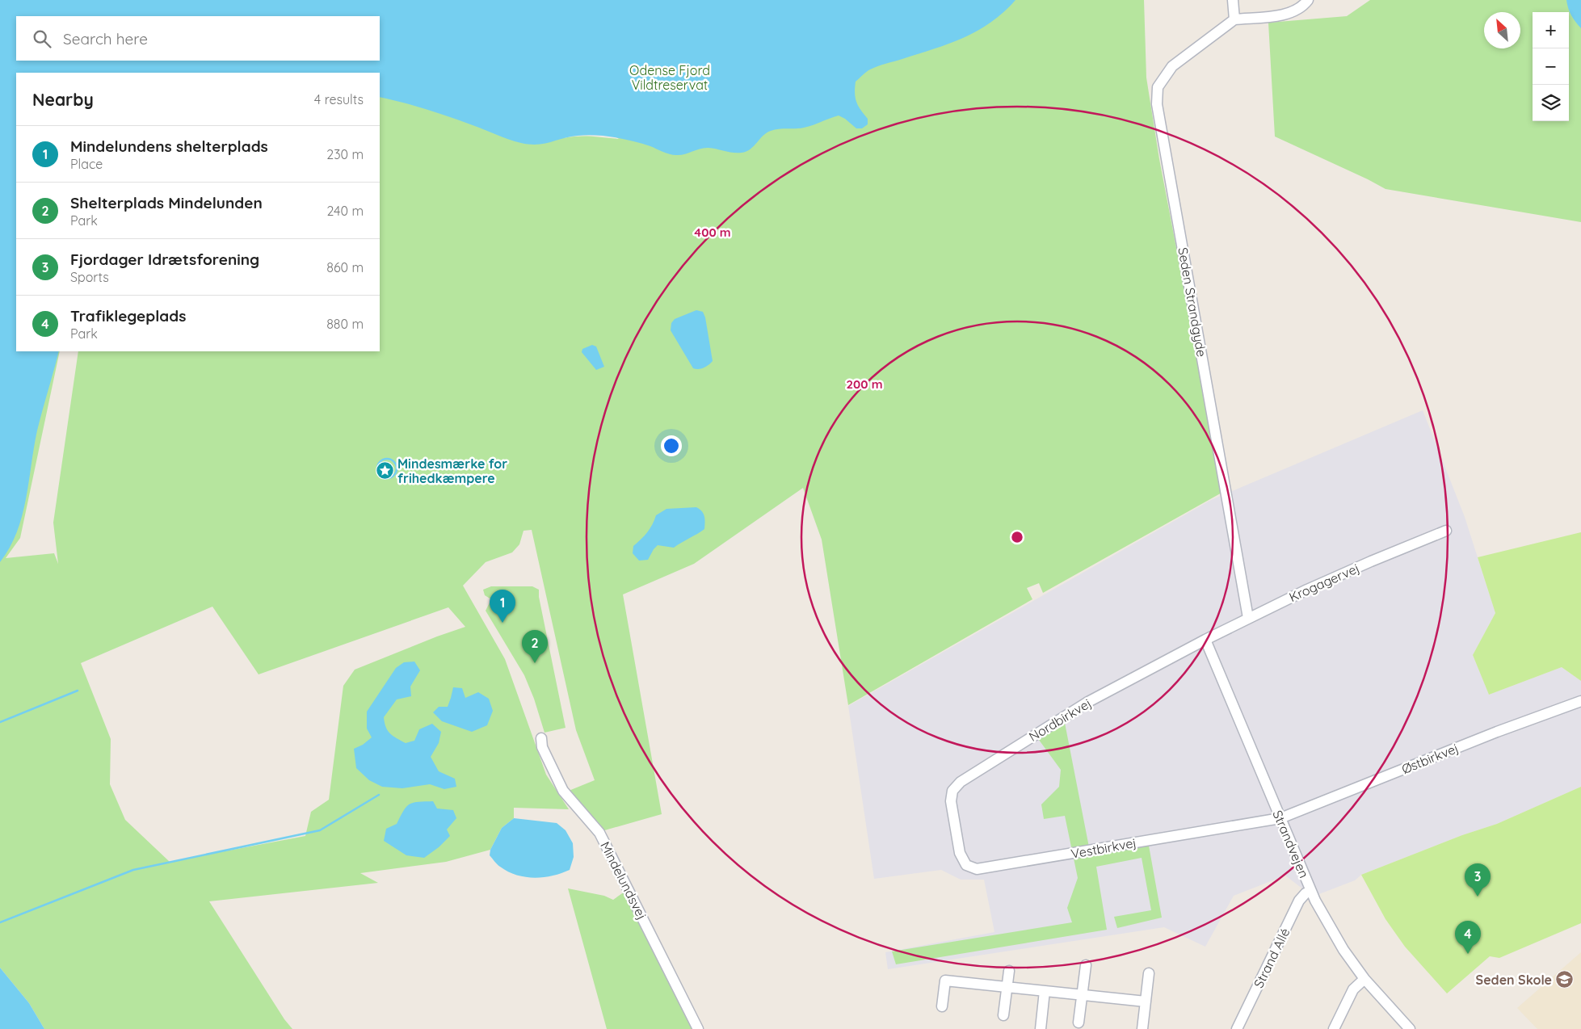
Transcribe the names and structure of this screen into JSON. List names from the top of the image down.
{
  "streets": {
    "street": [
      "Seden Strandgyde",
      "Krogagervej",
      "Nordbirkvej",
      "Østbirkvej",
      "Strandvejen",
      "Vestbirkvej",
      "Mindelundsvej",
      "Strand Allé"
    ]
  },
  "crossings": [
    ["Seden Strandgyde", "Krogagervej"],
    ["Krogagervej", "Nordbirkvej"],
    ["Krogagervej", "Strandvejen"],
    ["Nordbirkvej", "Strandvejen"],
    ["Nordbirkvej", "Vestbirkvej"],
    ["Østbirkvej", "Strandvejen"],
    ["Østbirkvej", "Vestbirkvej"],
    ["Strandvejen", "Vestbirkvej"],
    ["Strandvejen", "Strand Allé"]
  ],
  "parks": ["Odense Fjord Vildtreservat"],
  "places": {
    "place": ["Mindesmærke for frihedkæmpere"],
    "school or university": ["Seden Skole"]
  },
  "north": "top left",
  "page": {
    "map_buttons": ["+", "−"],
    "search": "Search here",
    "heading": ["Nearby", "4 results"],
    "list": [
      {
        "mark": "1",
        "name": "Mindelundens shelterplads",
        "note": "Place",
        "value": "230 m"
      },
      {
        "mark": "2",
        "name": "Shelterplads Mindelunden",
        "note": "Park",
        "value": "240 m"
      },
      {
        "mark": "3",
        "name": "Fjordager Idrætsforening",
        "note": "Sports",
        "value": "860 m"
      },
      {
        "mark": "4",
        "name": "Trafiklegeplads",
        "note": "Park",
        "value": "880 m"
      }
    ],
    "pins": [
      "1",
      "2",
      "3",
      "4"
    ]
  },
  "rings": ["400 m", "200 m"]
}
